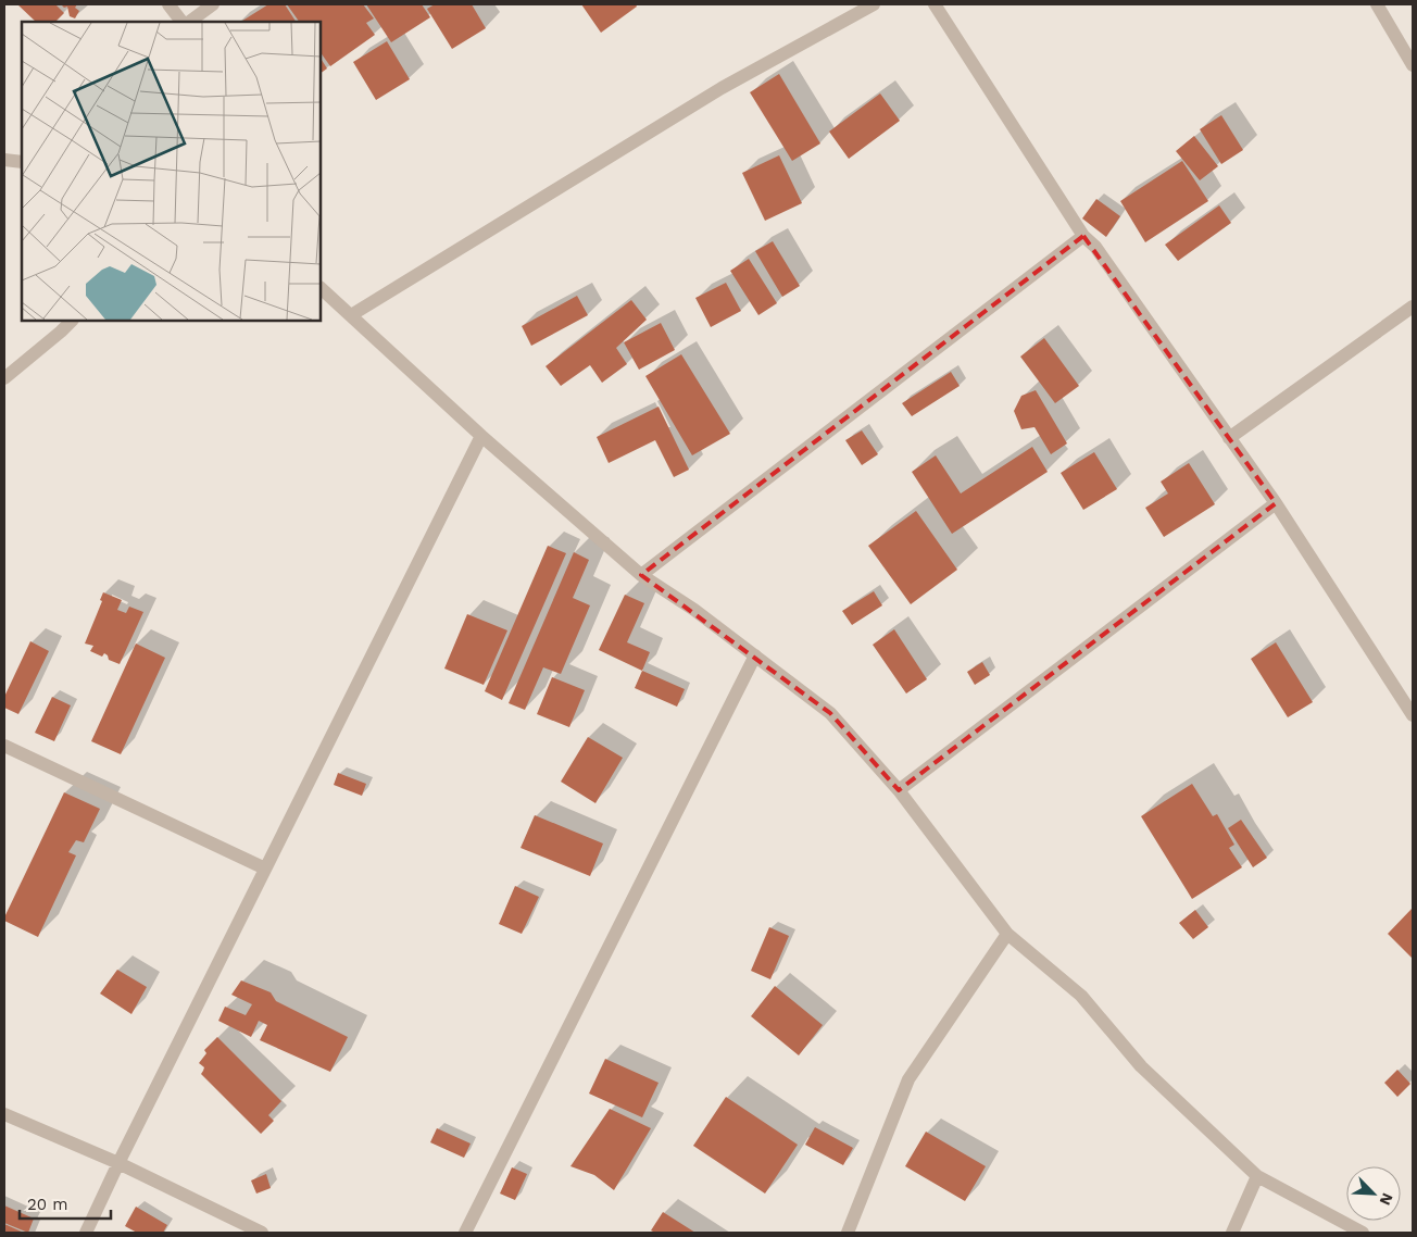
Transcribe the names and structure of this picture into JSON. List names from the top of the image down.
{
  "scale_bar": "20 m",
  "north": "bottom right"
}
